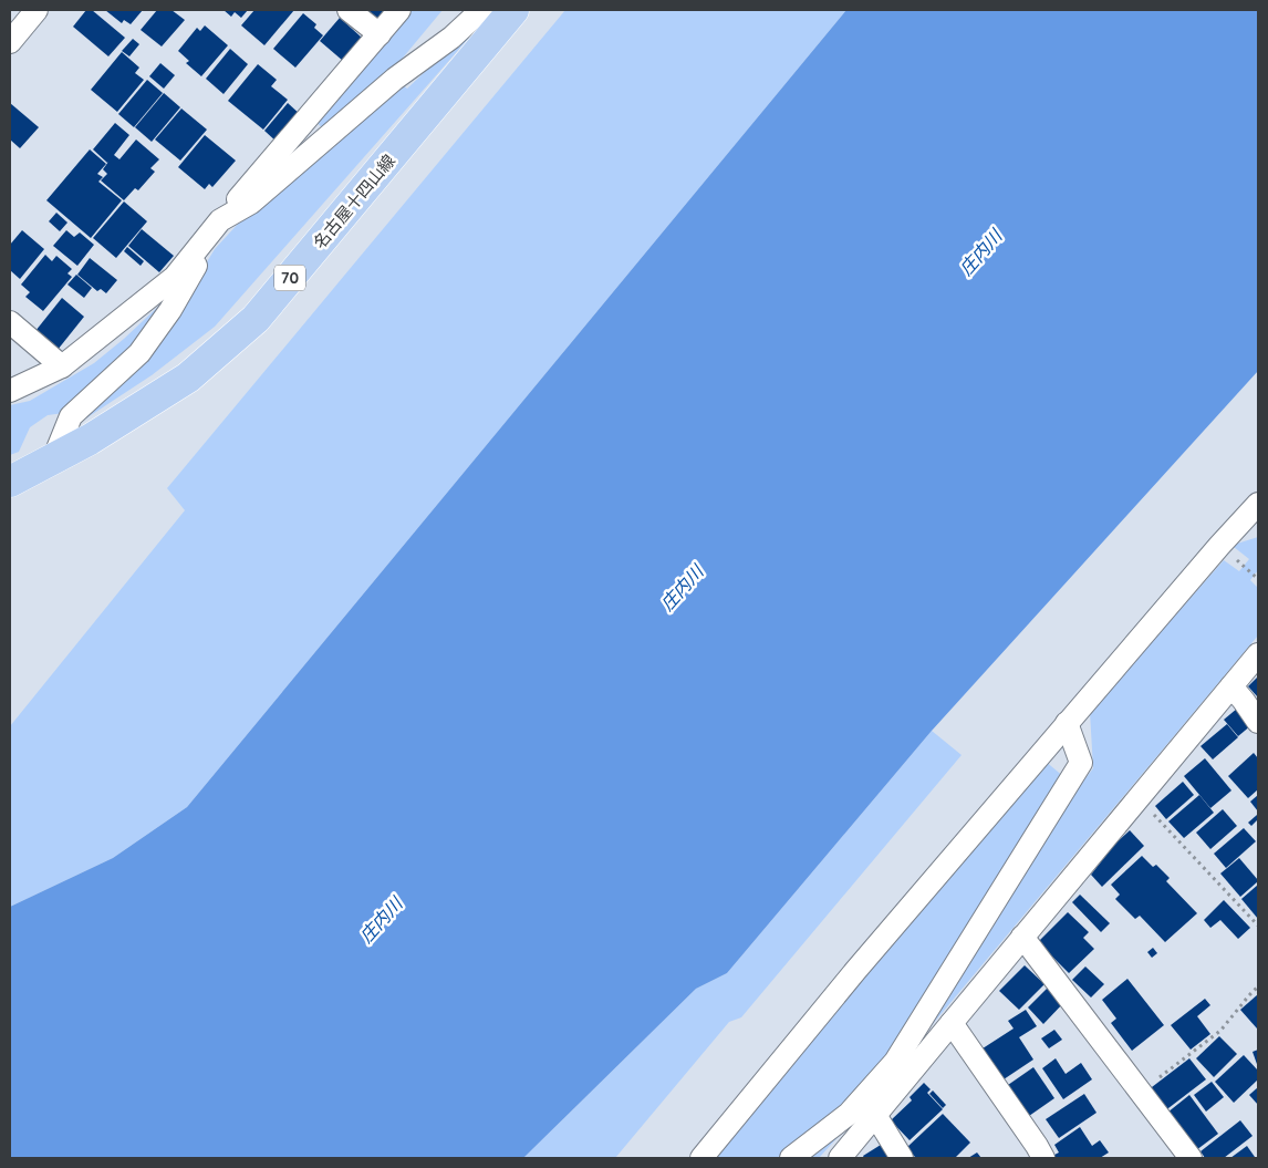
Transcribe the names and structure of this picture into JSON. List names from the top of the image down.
{
  "streets": {
    "main road": ["名古屋十四山線", "70"]
  },
  "water": ["庄内川"]
}
